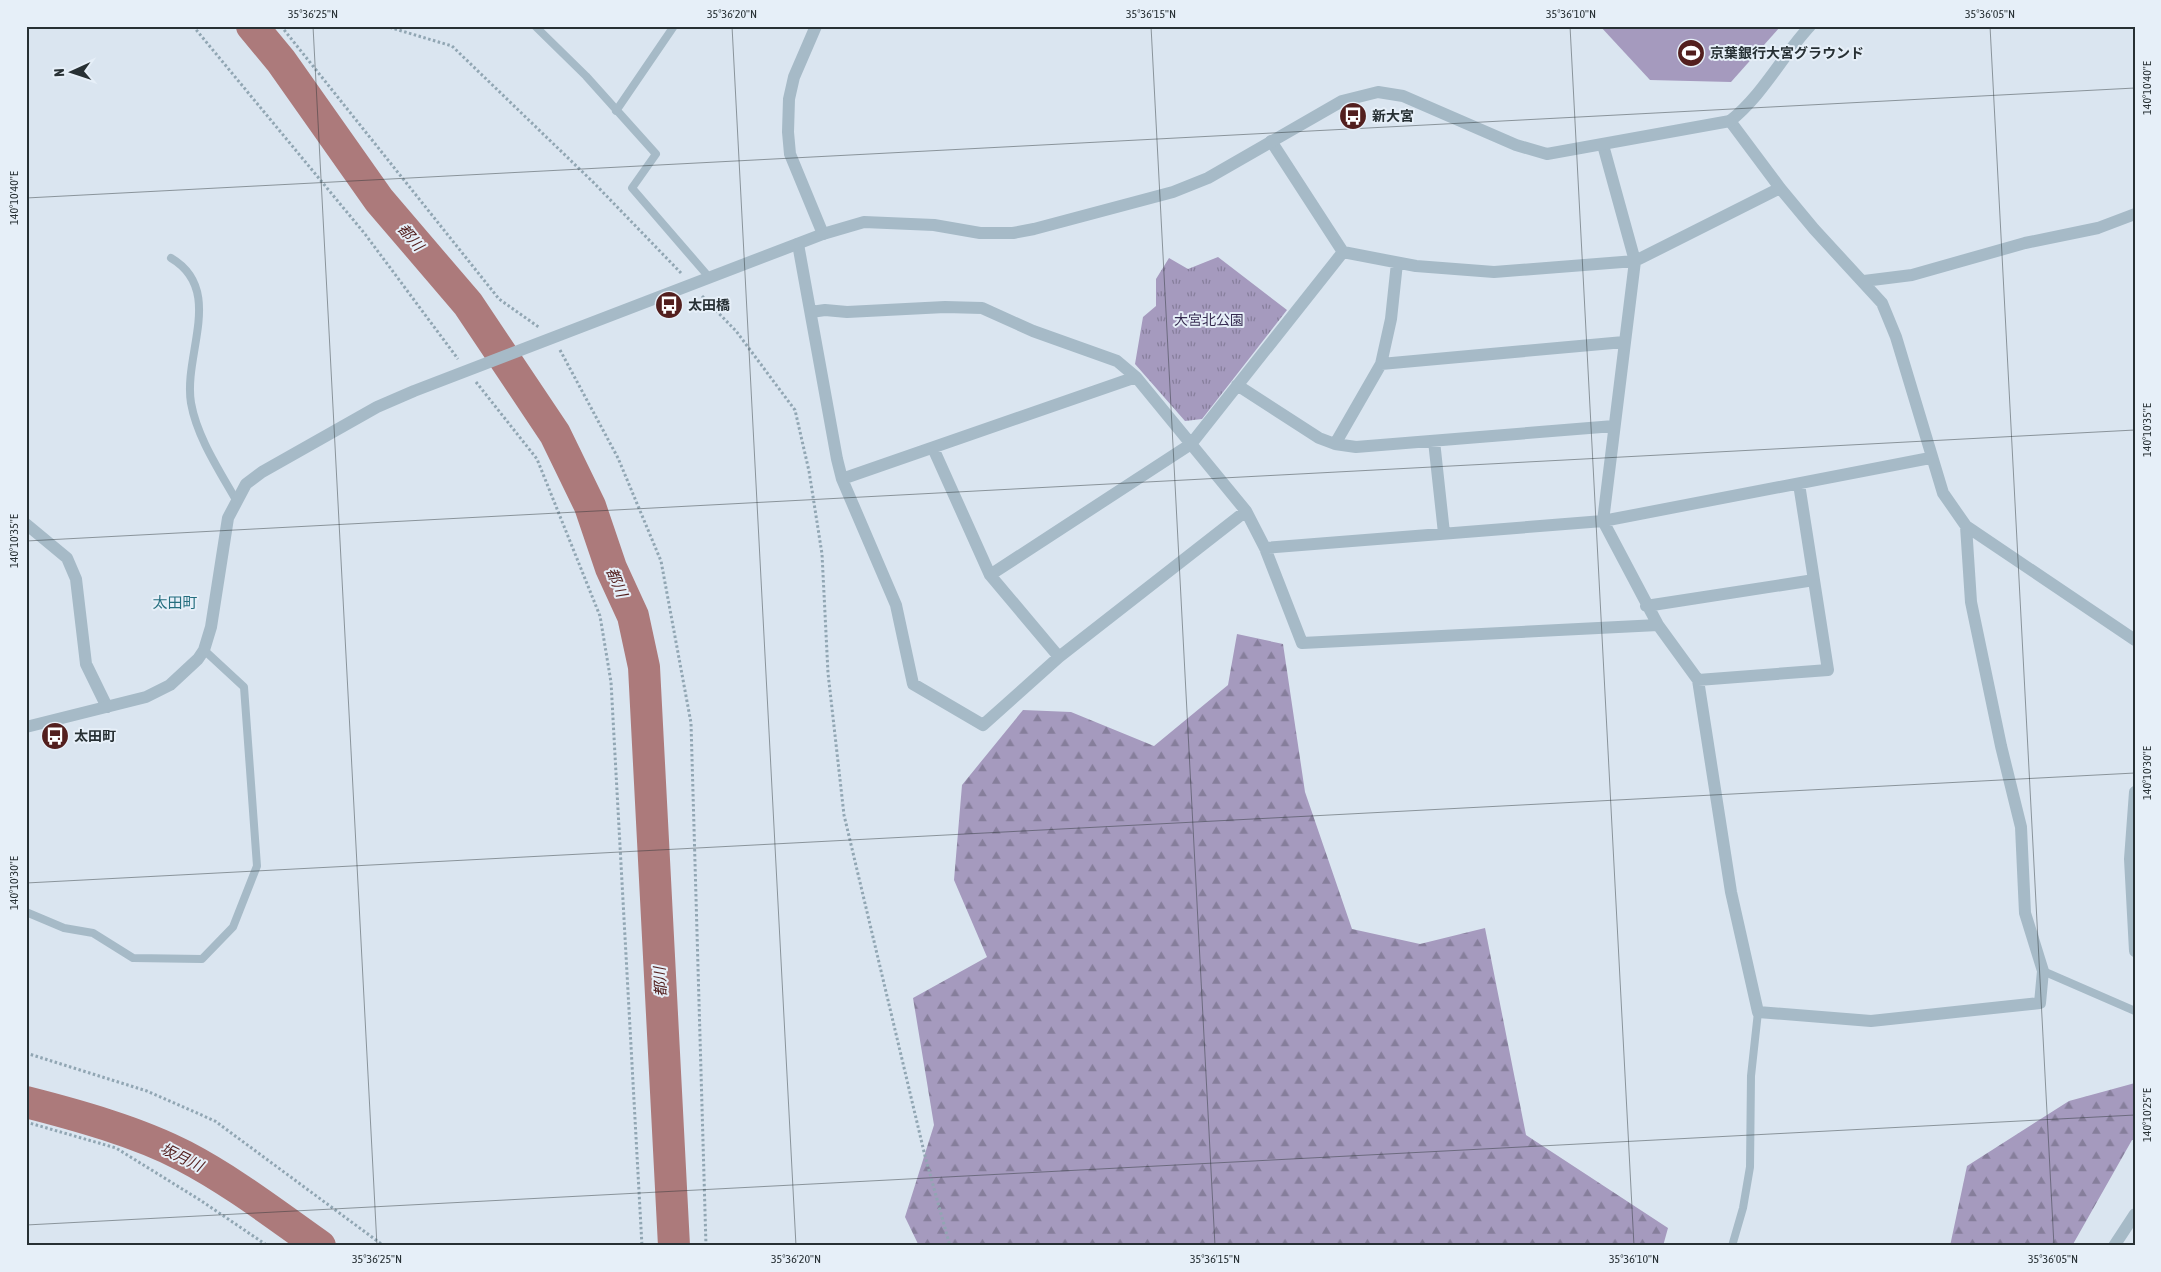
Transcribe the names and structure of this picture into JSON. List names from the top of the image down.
{
  "districts": ["太田町"],
  "water": ["都川", "坂月川"],
  "parks": ["大宮北公園"],
  "places": {
    "sports": ["京葉銀行大宮グラウンド"],
    "bus stop": ["新大宮", "太田橋", "太田町"]
  },
  "north": "left",
  "coordinates": [
    "35°36'25\"N",
    "35°36'20\"N",
    "35°36'15\"N",
    "35°36'10\"N",
    "35°36'05\"N",
    "140°10'40\"E",
    "140°10'35\"E",
    "140°10'30\"E",
    "140°10'25\"E"
  ]
}
